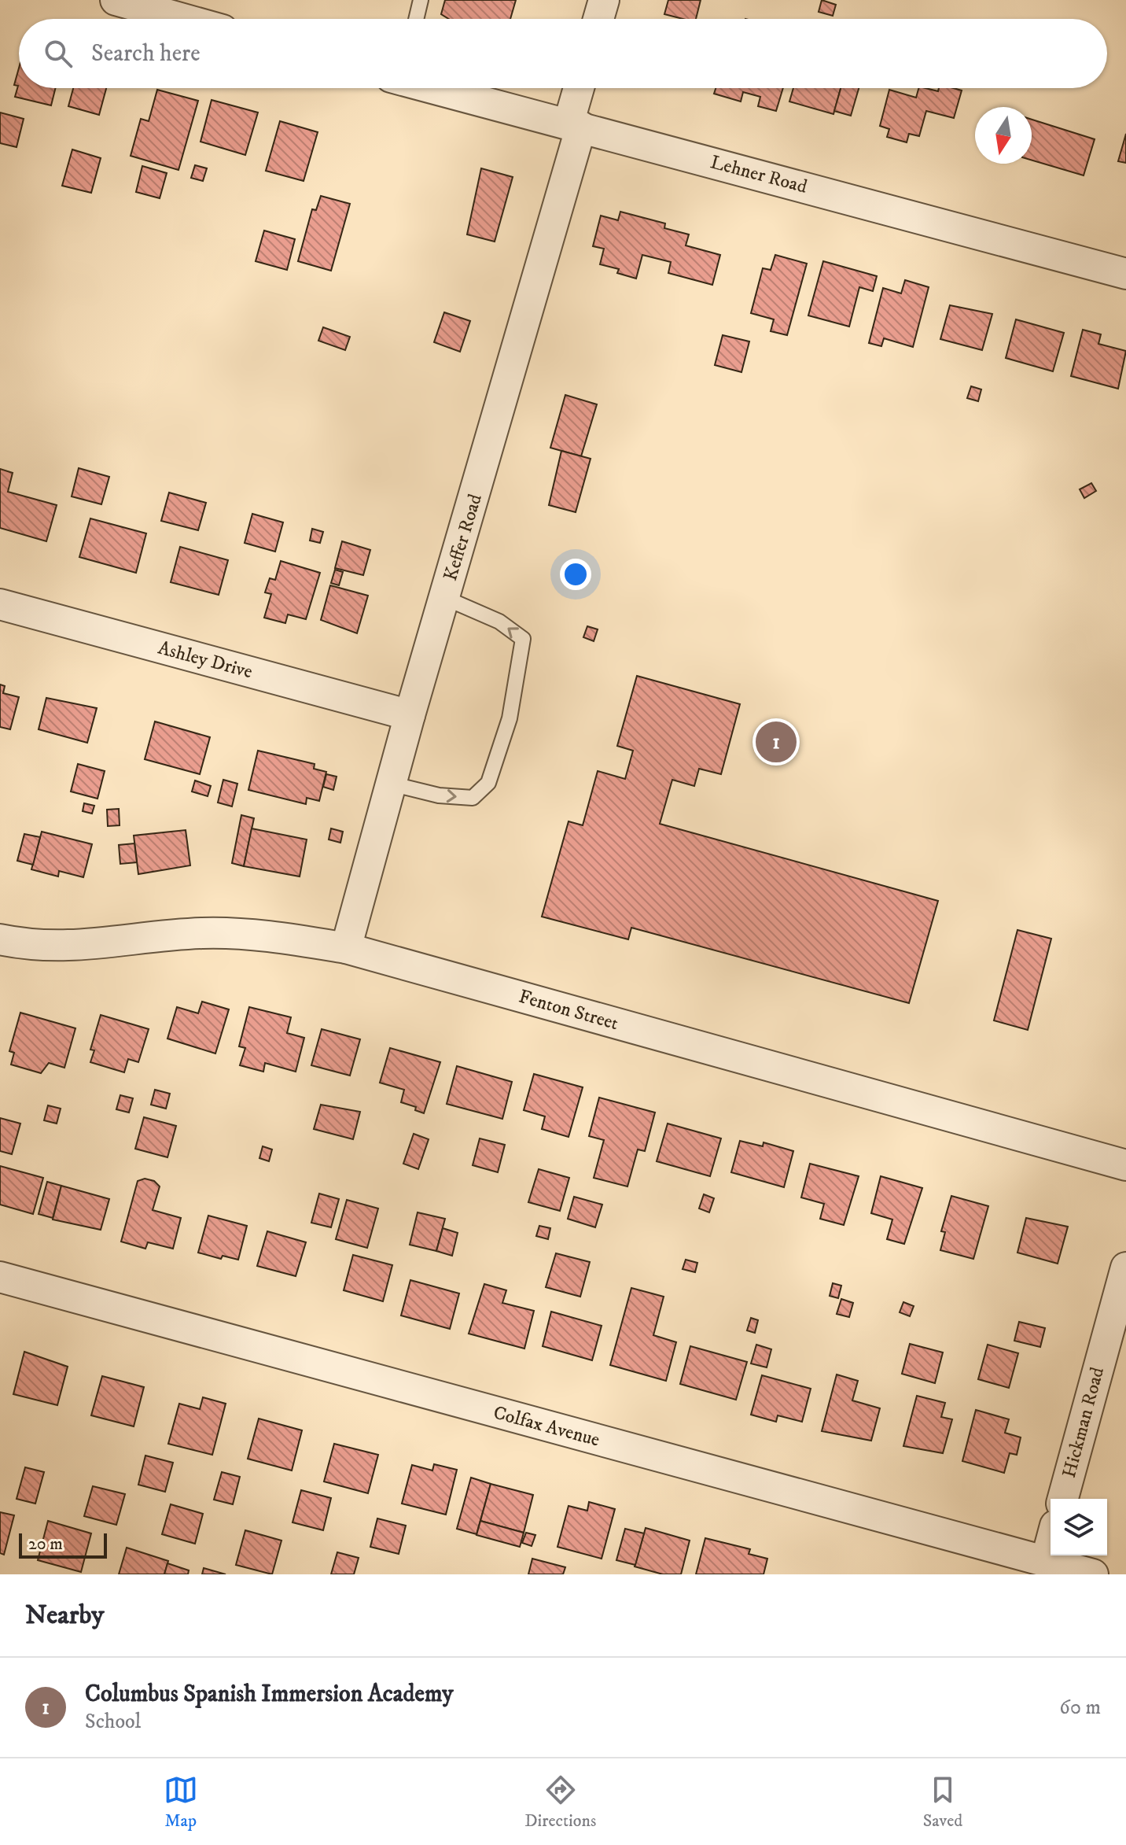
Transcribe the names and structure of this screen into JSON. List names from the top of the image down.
{
  "streets": {
    "street": [
      "Lehner Road",
      "Keffer Road",
      "Ashley Drive",
      "Fenton Street",
      "Hickman Road",
      "Colfax Avenue"
    ]
  },
  "crossings": [
    ["Lehner Road", "Keffer Road"],
    ["Keffer Road", "Ashley Drive"],
    ["Keffer Road", "Fenton Street"]
  ],
  "scale_bar": "20 m",
  "north": "bottom",
  "page": {
    "search": "Search here",
    "pins": "1",
    "scale": "20 m",
    "heading": "Nearby",
    "list": [
      {
        "mark": "1",
        "name": "Columbus Spanish Immersion Academy",
        "note": "School",
        "value": "60 m"
      }
    ],
    "nav": ["Map", "Directions", "Saved"]
  }
}
